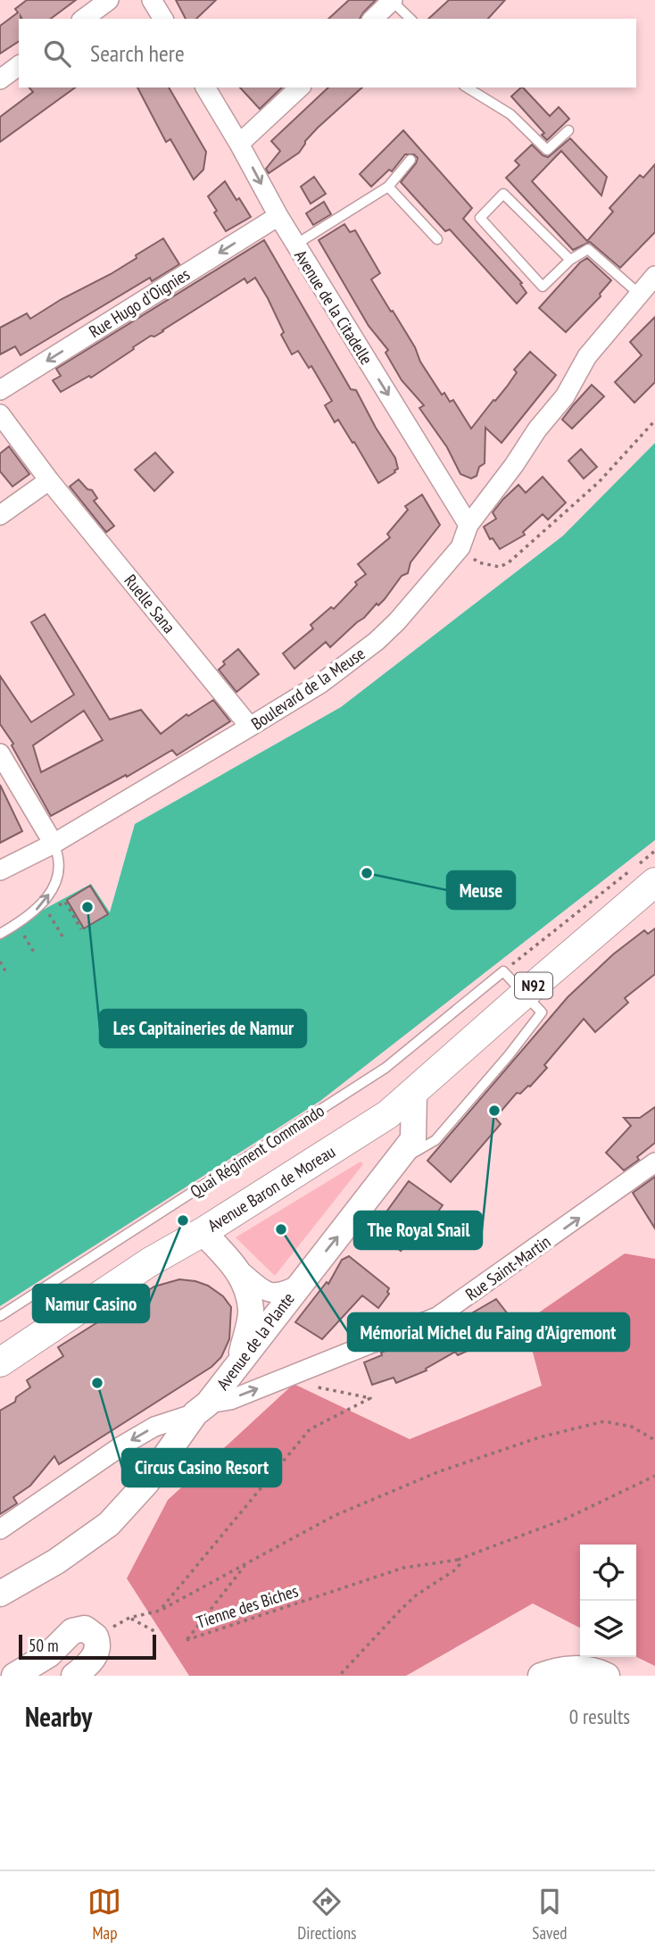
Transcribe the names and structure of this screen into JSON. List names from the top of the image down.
{
  "streets": {
    "main road": ["N92", "Avenue Baron de Moreau", "Avenue de la Plante"],
    "street": [
      "Rue Hugo d'Oignies",
      "Avenue de la Citadelle",
      "Ruelle Sana",
      "Boulevard de la Meuse",
      "Rue Saint-Martin"
    ],
    "lane": ["Quai Régiment Commando"],
    "path": ["Tienne des Biches"]
  },
  "crossings": [
    ["Rue Hugo d'Oignies", "Avenue de la Citadelle"],
    ["Avenue de la Citadelle", "Boulevard de la Meuse"],
    ["Ruelle Sana", "Boulevard de la Meuse"],
    ["N92", "Avenue Baron de Moreau"],
    ["N92", "Avenue de la Plante"],
    ["Avenue Baron de Moreau", "Avenue de la Plante"],
    ["Rue Saint-Martin", "Avenue de la Plante"]
  ],
  "one_way": ["Rue Hugo d'Oignies", "Avenue de la Citadelle", "Rue Saint-Martin"],
  "places": [
    "Meuse",
    "Les Capitaineries de Namur",
    "The Royal Snail",
    "Namur Casino",
    "Mémorial Michel du Faing d’Aigremont",
    "Circus Casino Resort"
  ],
  "scale_bar": "50 m",
  "page": {
    "search": "Search here",
    "scale": "50 m",
    "heading": ["Nearby", "0 results"],
    "nav": ["Map", "Directions", "Saved"]
  }
}
